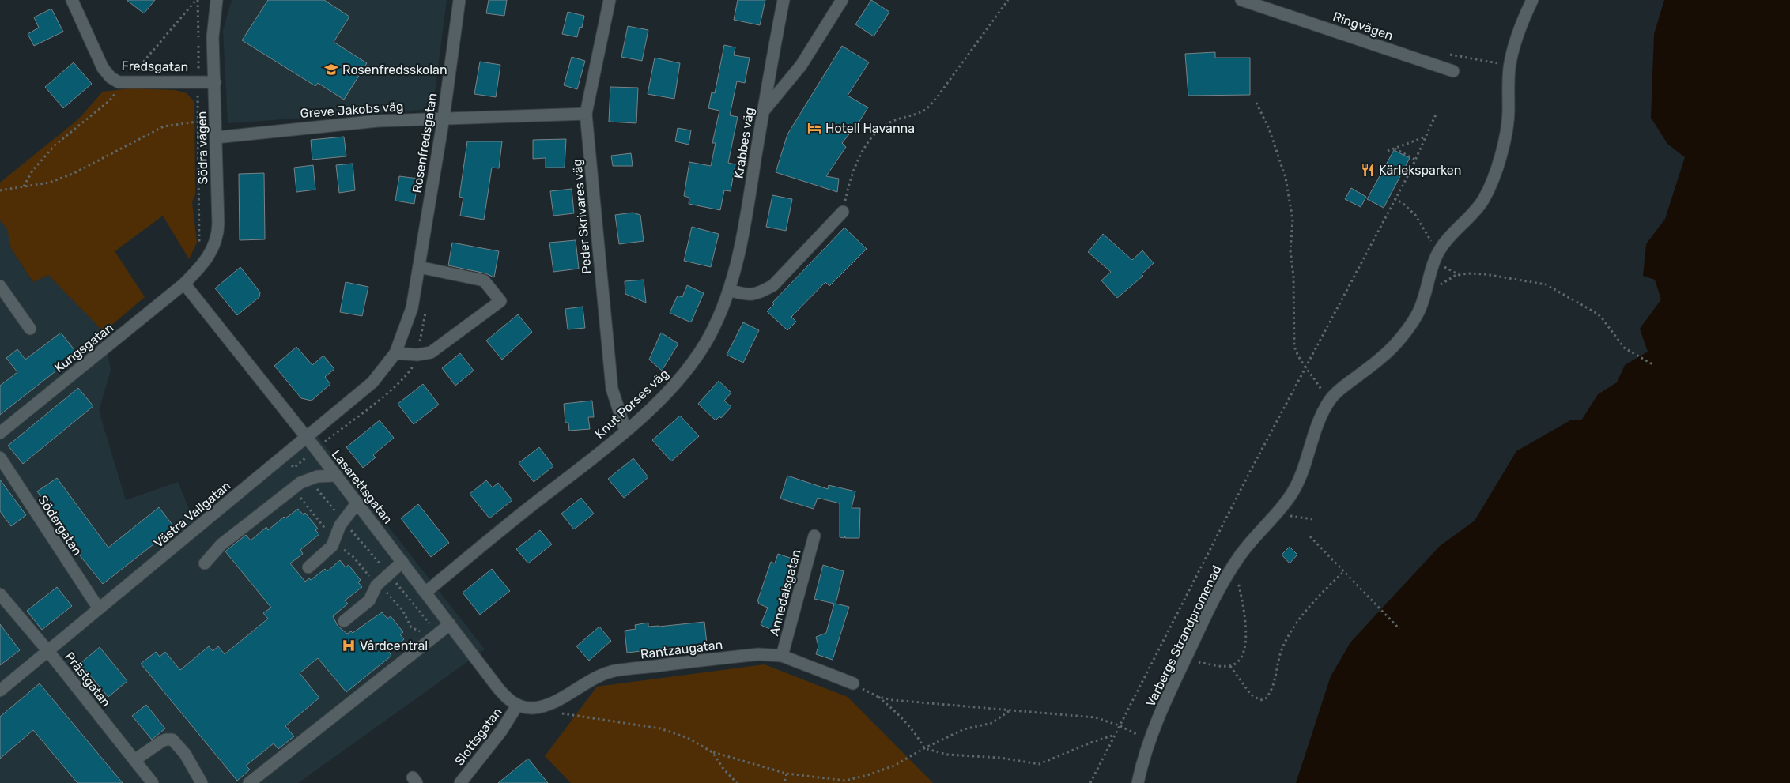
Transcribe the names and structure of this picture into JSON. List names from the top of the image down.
{
  "streets": {
    "street": [
      "Ringvägen",
      "Fredsgatan",
      "Greve Jakobs väg",
      "Rosenfredsgatan",
      "Krabbes väg",
      "Södra vägen",
      "Peder Skrivares väg",
      "Kungsgatan",
      "Knut Porses väg",
      "Lasarettsgatan",
      "Västra Vallgatan",
      "Södergatan",
      "Annedalsgatan",
      "Varbergs Strandpromenad",
      "Rantzaugatan",
      "Prästgatan",
      "Slottsgatan"
    ]
  },
  "crossings": [
    ["Fredsgatan", "Södra vägen"],
    ["Greve Jakobs väg", "Rosenfredsgatan"],
    ["Greve Jakobs väg", "Södra vägen"],
    ["Greve Jakobs väg", "Peder Skrivares väg"],
    ["Rosenfredsgatan", "Västra Vallgatan"],
    ["Krabbes väg", "Knut Porses väg"],
    ["Södra vägen", "Kungsgatan"],
    ["Södra vägen", "Lasarettsgatan"],
    ["Peder Skrivares väg", "Knut Porses väg"],
    ["Kungsgatan", "Lasarettsgatan"],
    ["Knut Porses väg", "Lasarettsgatan"],
    ["Lasarettsgatan", "Västra Vallgatan"],
    ["Lasarettsgatan", "Rantzaugatan"],
    ["Lasarettsgatan", "Slottsgatan"],
    ["Västra Vallgatan", "Södergatan"],
    ["Västra Vallgatan", "Prästgatan"],
    ["Annedalsgatan", "Rantzaugatan"],
    ["Rantzaugatan", "Slottsgatan"]
  ],
  "places": {
    "school or university": ["Rosenfredsskolan"],
    "hotel": ["Hotell Havanna"],
    "restaurant": ["Kärleksparken"],
    "hospital": ["Vårdcentral"]
  }
}
